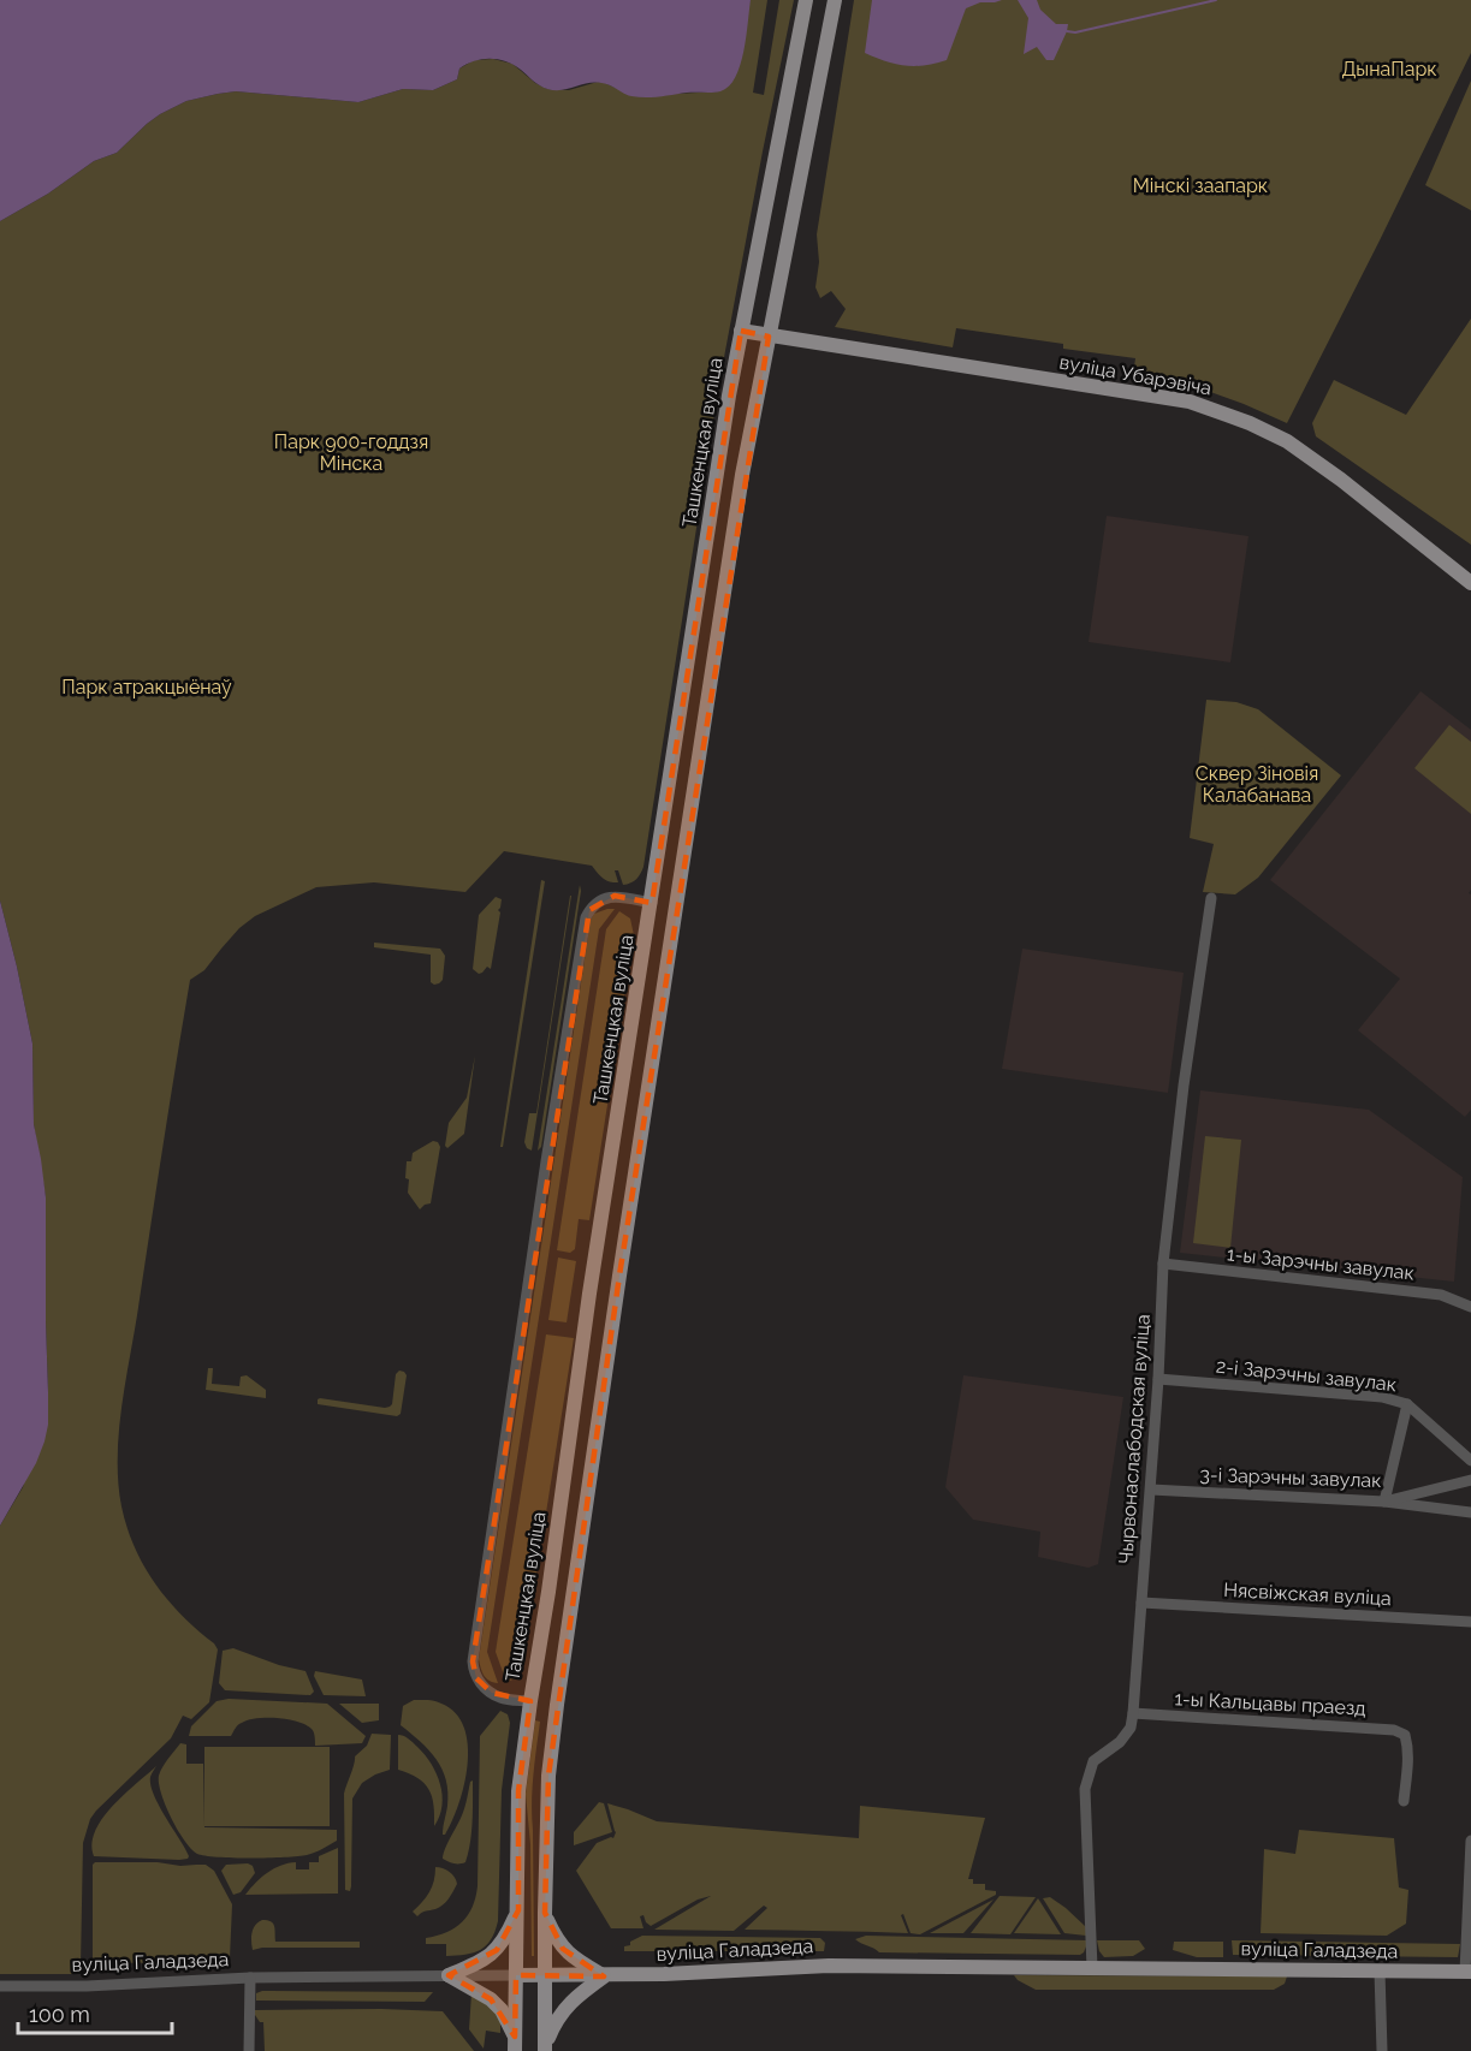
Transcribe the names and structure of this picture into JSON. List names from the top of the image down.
{
  "streets": {
    "main road": ["вуліца Убарэвіча", "Ташкенцкая вуліца", "вуліца Галадзеда"],
    "street": [
      "1-ы Зарэчны завулак",
      "2-і Зарэчны завулак",
      "Чырвонаслабодская вуліца",
      "3-і Зарэчны завулак",
      "Нясвіжская вуліца",
      "1-ы Кальцавы праезд"
    ]
  },
  "crossings": [
    ["вуліца Убарэвіча", "Ташкенцкая вуліца"],
    ["Ташкенцкая вуліца", "вуліца Галадзеда"],
    ["1-ы Зарэчны завулак", "Чырвонаслабодская вуліца"],
    ["2-і Зарэчны завулак", "Чырвонаслабодская вуліца"],
    ["Чырвонаслабодская вуліца", "3-і Зарэчны завулак"],
    ["Чырвонаслабодская вуліца", "Нясвіжская вуліца"],
    ["Чырвонаслабодская вуліца", "1-ы Кальцавы праезд"],
    ["Чырвонаслабодская вуліца", "вуліца Галадзеда"]
  ],
  "parks": [
    "ДынаПарк",
    "Мінскі заапарк",
    "Парк 900-годдзя Мінска",
    "Парк атракцыёнаў",
    "Сквер Зіновія Калабанава"
  ],
  "scale_bar": "100 m"
}
